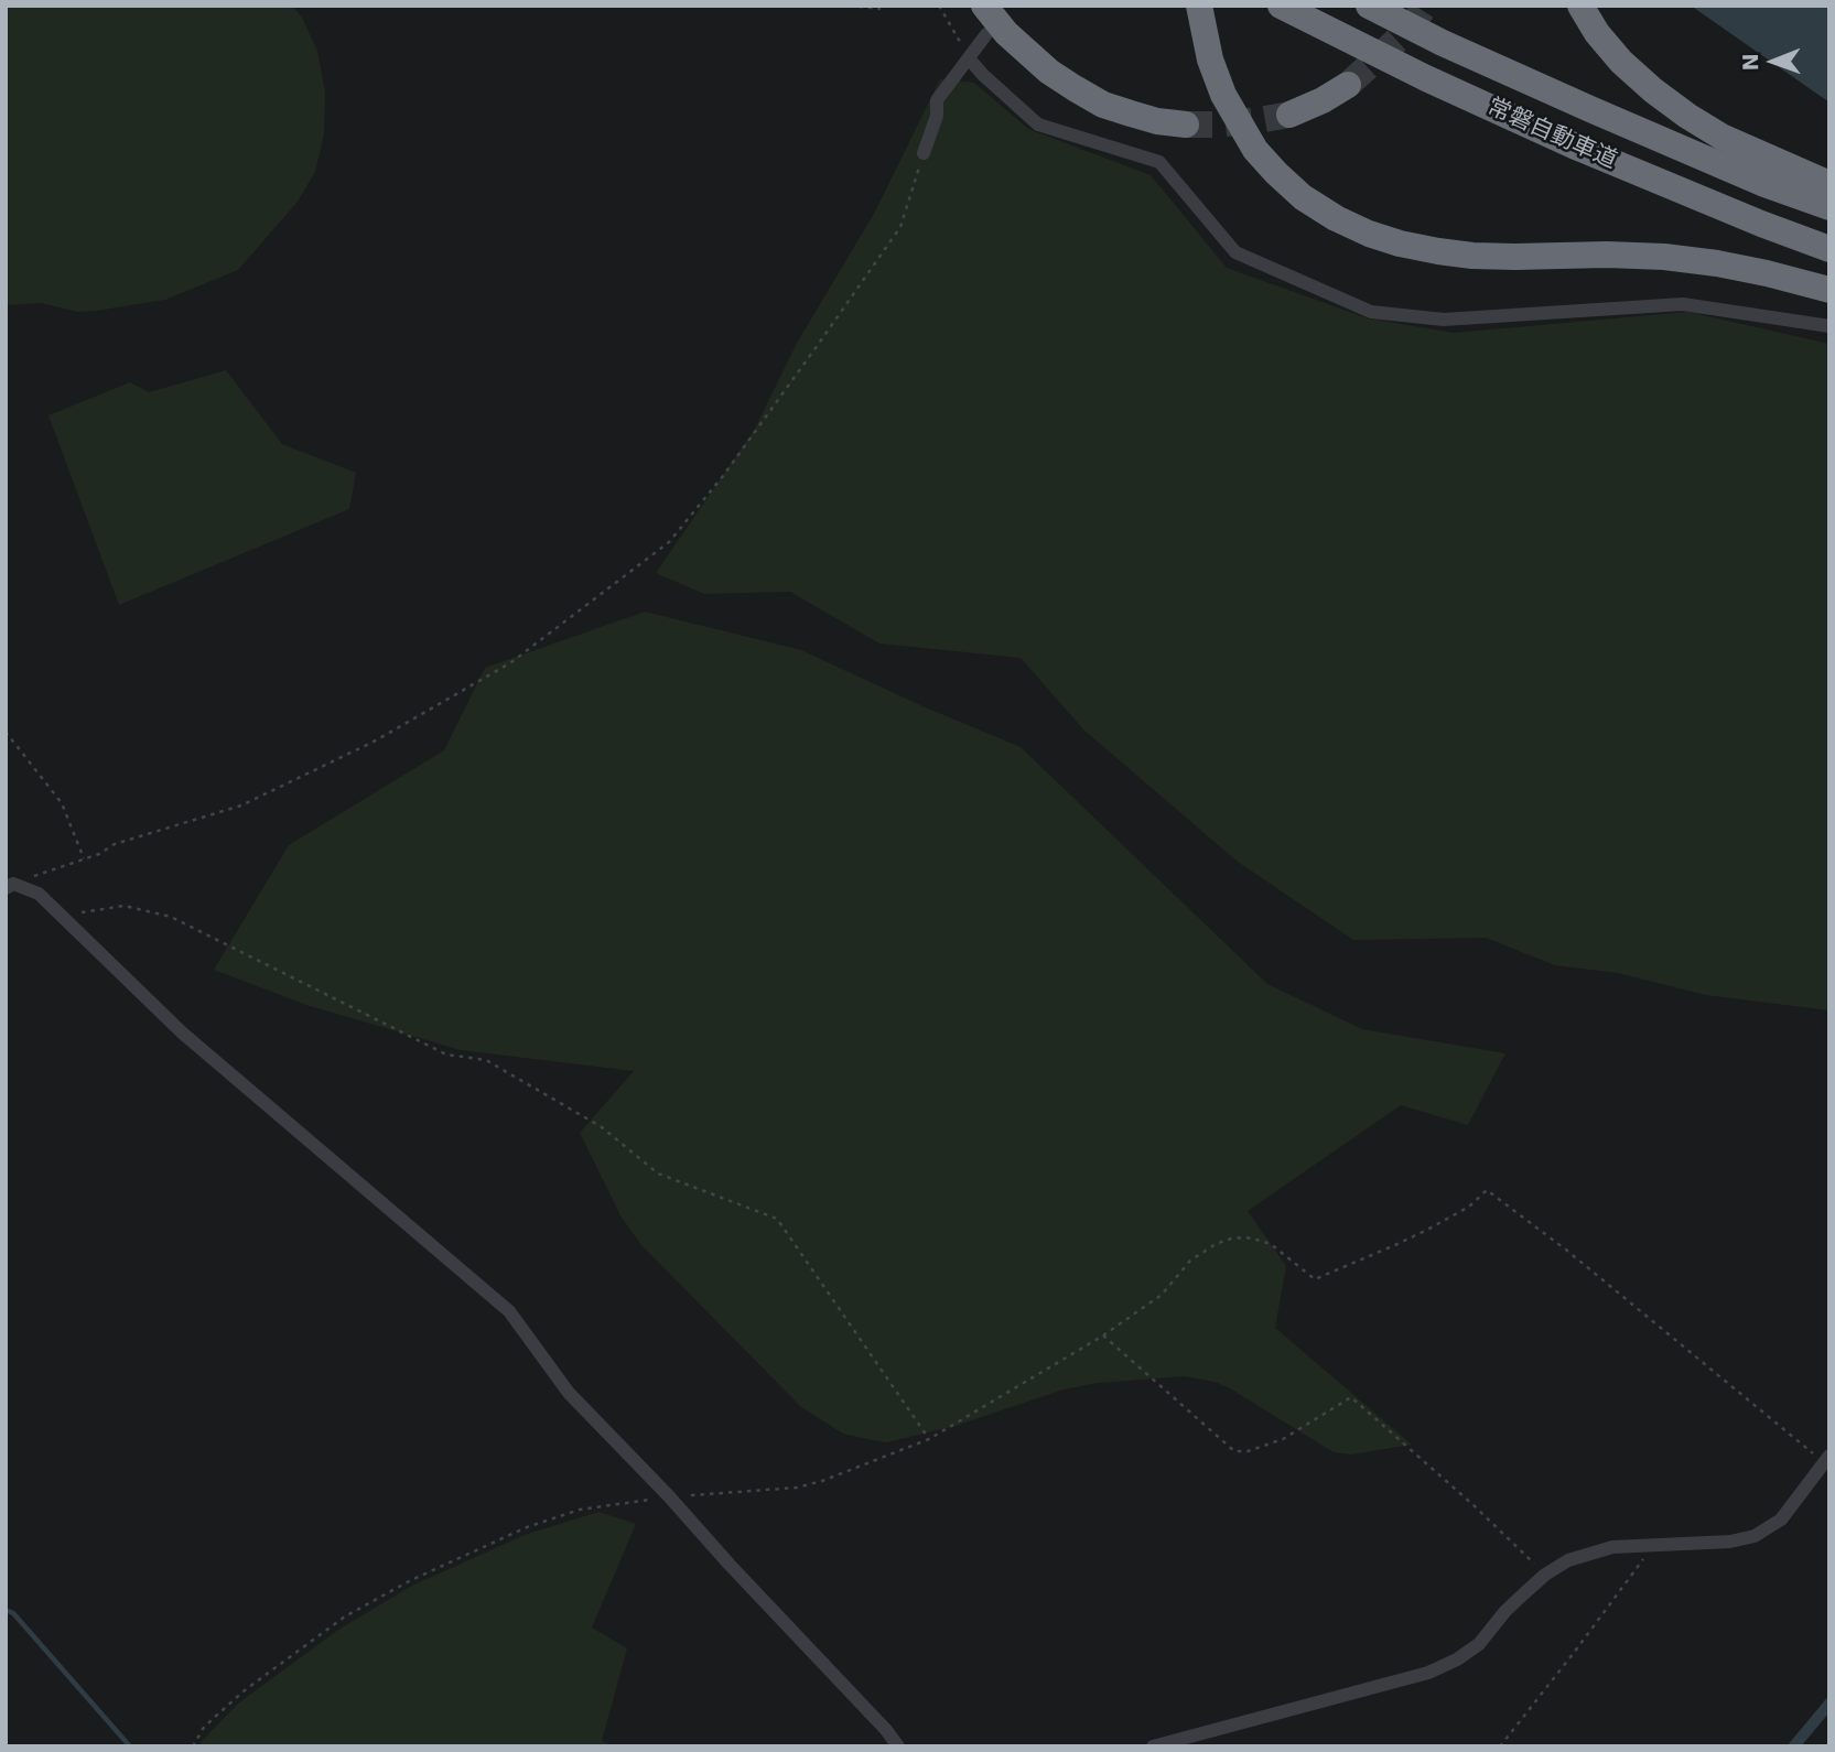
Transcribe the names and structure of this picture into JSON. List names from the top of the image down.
{
  "streets": {
    "highway": ["常磐自動車道"]
  },
  "north": "left"
}
